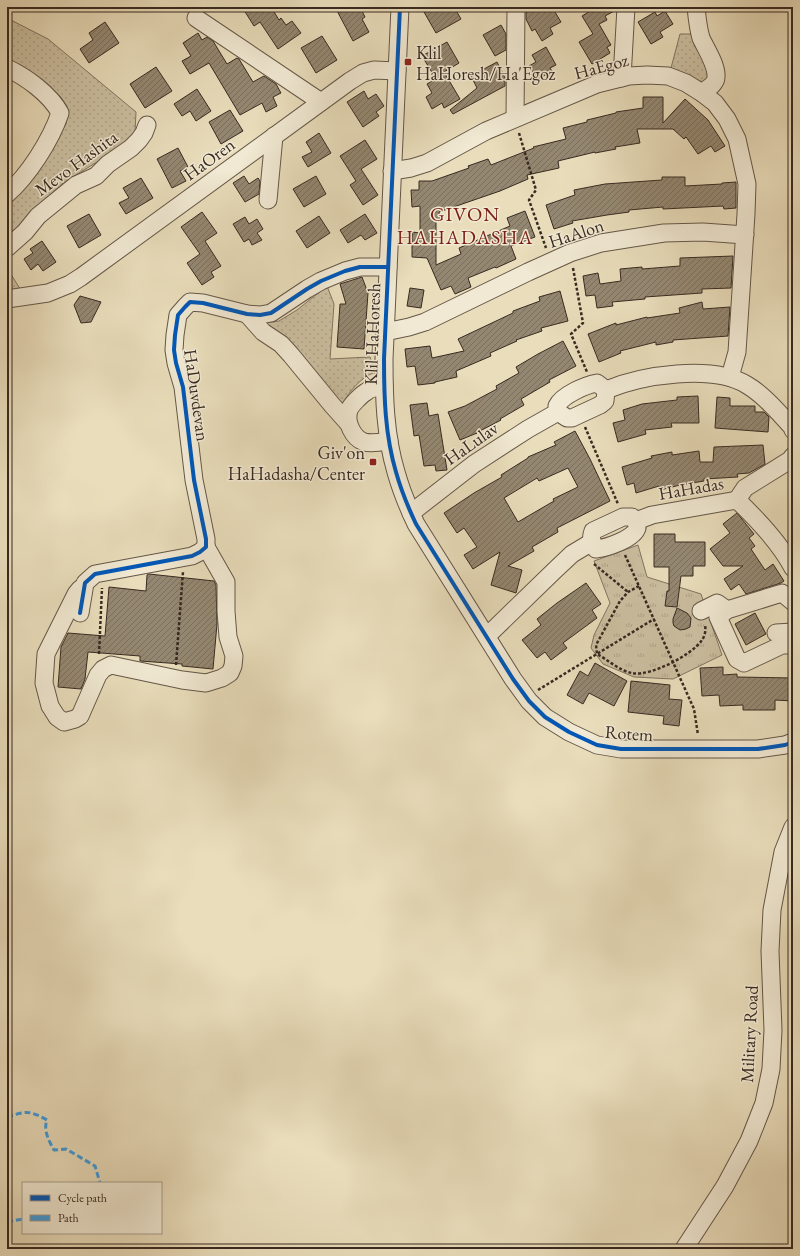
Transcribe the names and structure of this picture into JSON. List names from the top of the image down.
{
  "streets": {
    "street": [
      "HaEgoz",
      "HaOren",
      "Mevo Hashita",
      "HaAlon",
      "Klil HaHoresh",
      "HaDuvdevan",
      "HaLulav",
      "HaHadas",
      "Rotem",
      "Military Road"
    ]
  },
  "crossings": [
    ["HaEgoz", "HaAlon"],
    ["HaEgoz", "Klil HaHoresh"],
    ["HaOren", "Klil HaHoresh"],
    ["HaAlon", "Klil HaHoresh"],
    ["Klil HaHoresh", "HaDuvdevan"],
    ["Klil HaHoresh", "HaLulav"],
    ["Klil HaHoresh", "HaHadas"],
    ["Klil HaHoresh", "Rotem"],
    ["HaHadas", "Rotem"]
  ],
  "districts": ["GIVON HAHADASHA"],
  "places": {
    "transit": ["Klil HaHoresh/Ha'Egoz", "Giv'on HaHadasha/Center"]
  },
  "legend": ["Cycle path", "Path"]
}
